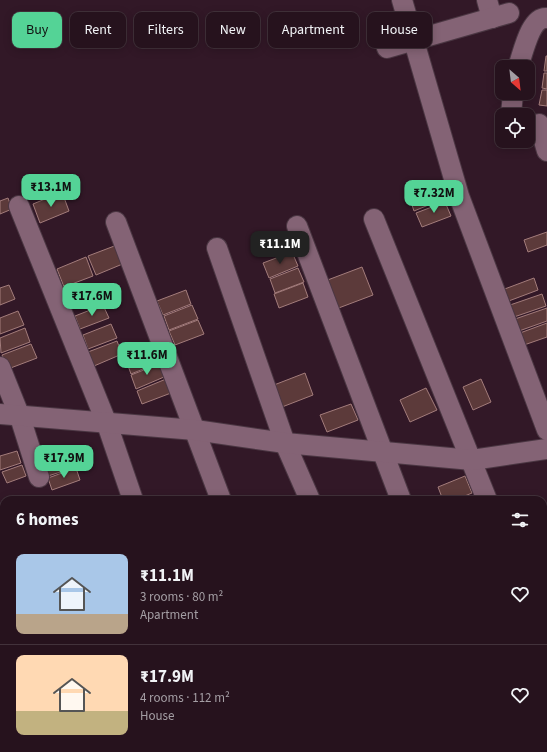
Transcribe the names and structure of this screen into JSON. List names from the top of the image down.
{
  "north": "bottom right",
  "page": {
    "chip": [
      "Buy",
      "Rent",
      "Filters",
      "New",
      "Apartment",
      "House"
    ],
    "price": [
      "₹13.1M",
      "₹7.32M",
      "₹11.1M",
      "₹17.6M",
      "₹11.6M",
      "₹17.9M"
    ],
    "heading": "6 homes",
    "list": [
      {
        "name": "₹11.1M",
        "note": "3 rooms · 80 m² · Apartment"
      },
      {
        "name": "₹17.9M",
        "note": "4 rooms · 112 m² · House"
      }
    ]
  }
}
